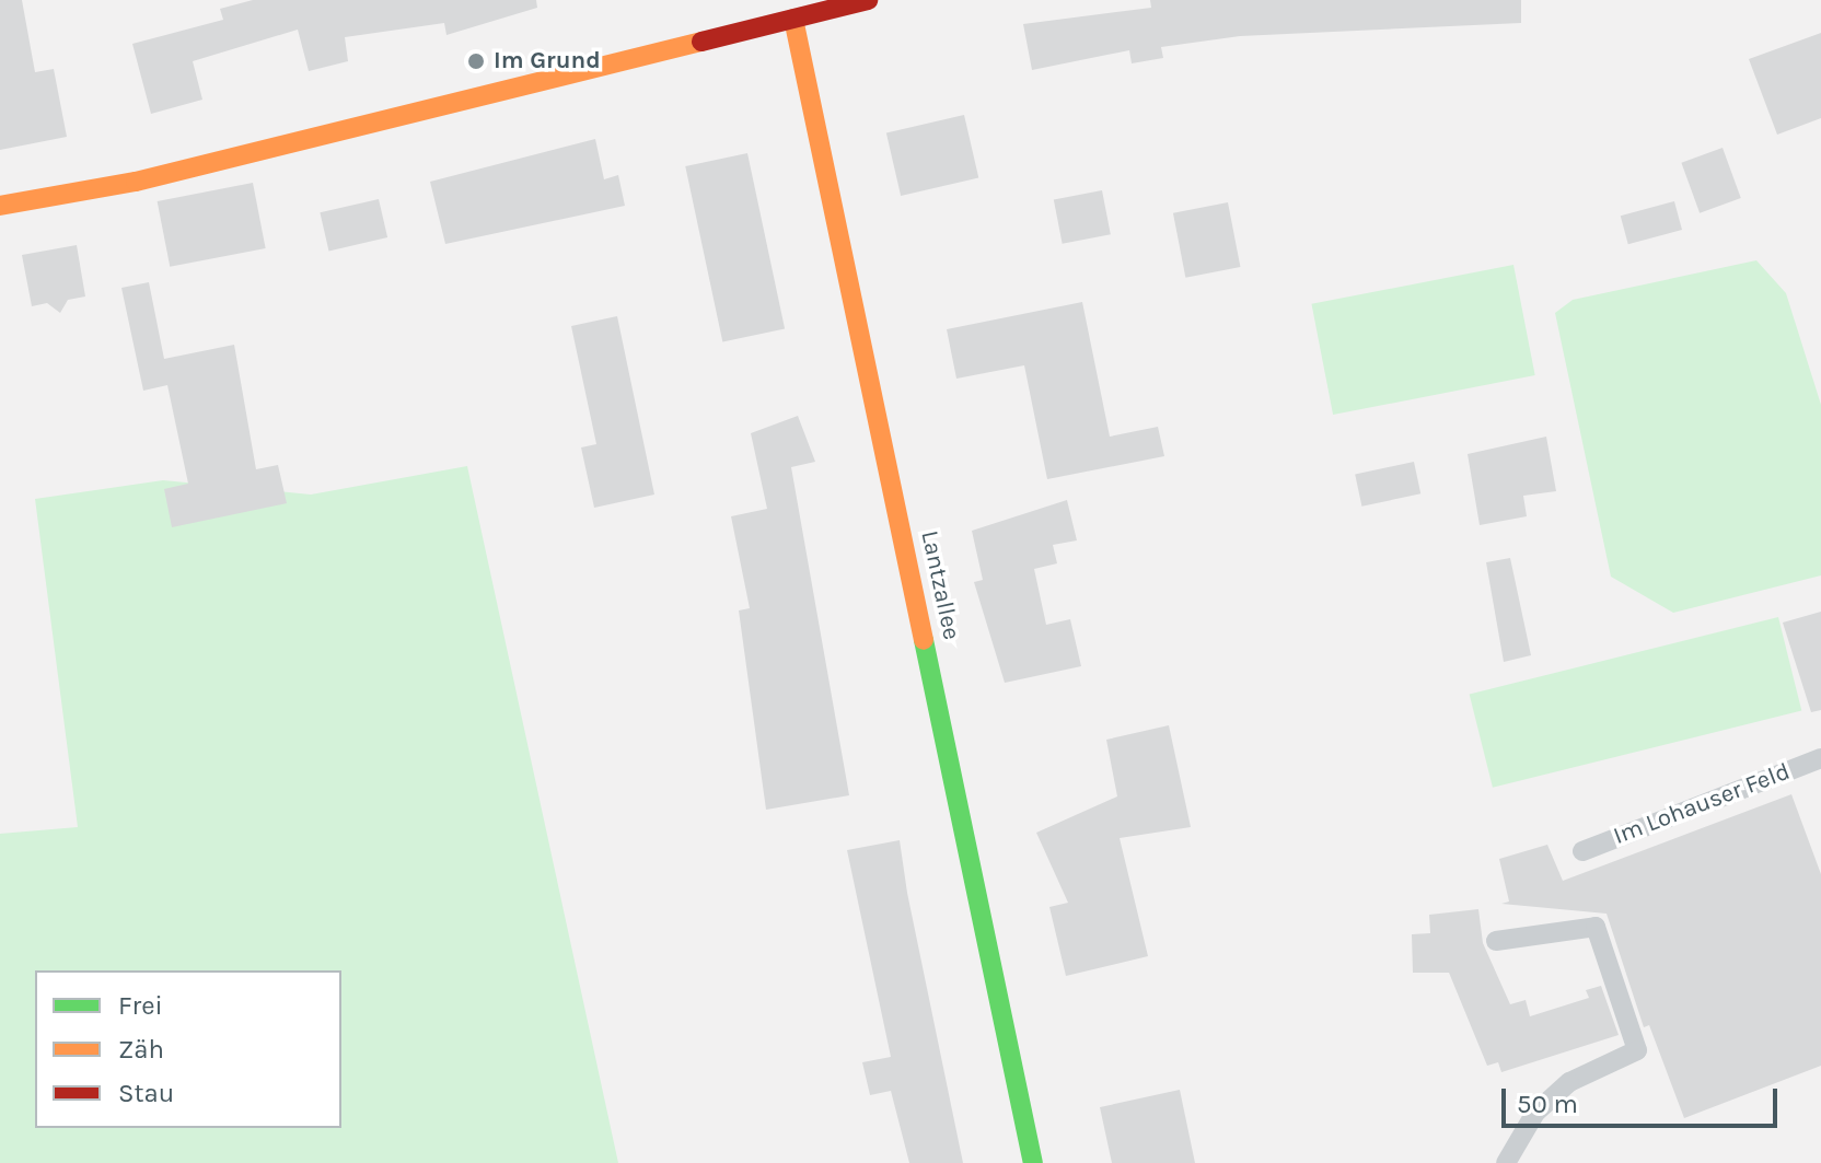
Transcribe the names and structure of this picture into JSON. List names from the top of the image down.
{
  "streets": {
    "street": ["Lantzallee"],
    "lane": ["Im Lohauser Feld"]
  },
  "places": ["Im Grund"],
  "legend": ["Frei", "Zäh", "Stau"],
  "scale_bar": "50 m"
}
